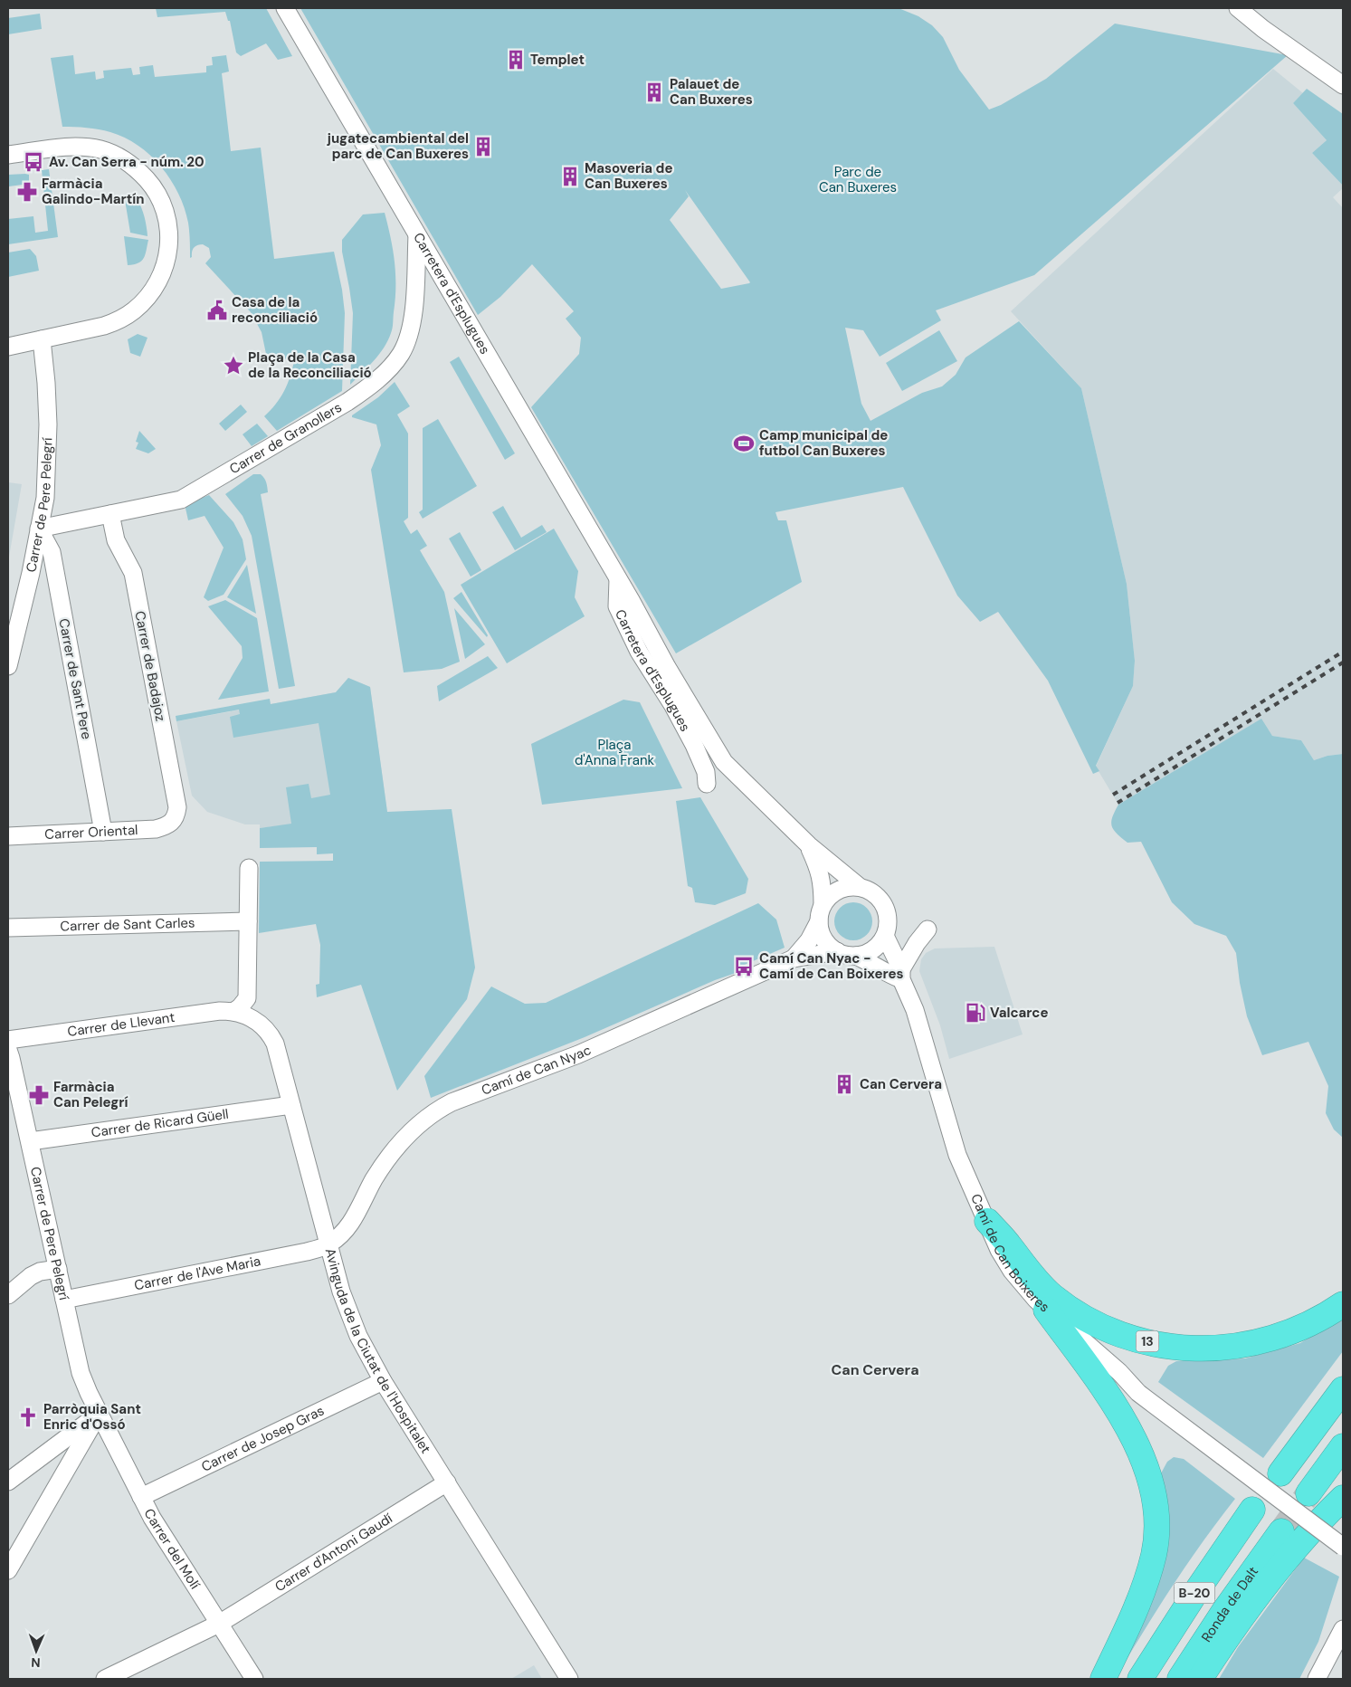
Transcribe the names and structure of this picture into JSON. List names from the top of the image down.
{
  "streets": {
    "highway": ["13", "B-20", "Ronda de Dalt"],
    "street": [
      "Carretera d'Esplugues",
      "Carrer de Granollers",
      "Carrer de Pere Pelegrí",
      "Carrer de Badajoz",
      "Carrer de Sant Pere",
      "Carrer Oriental",
      "Carrer de Sant Carles",
      "Carrer de Llevant",
      "Camí de Can Nyac",
      "Carrer de Ricard Güell",
      "Camí de Can Boixeres",
      "Carrer de l'Ave Maria",
      "Avinguda de la Ciutat de l'Hospitalet",
      "Carrer de Josep Gras",
      "Carrer del Molí",
      "Carrer d'Antoni Gaudí"
    ]
  },
  "crossings": [
    ["Carretera d'Esplugues", "Carrer de Granollers"],
    ["Carretera d'Esplugues", "Camí de Can Nyac"],
    ["Carretera d'Esplugues", "Camí de Can Boixeres"],
    ["Carrer de Granollers", "Carrer de Pere Pelegrí"],
    ["Carrer de Granollers", "Carrer de Badajoz"],
    ["Carrer de Granollers", "Carrer de Sant Pere"],
    ["Carrer de Pere Pelegrí", "Carrer de Sant Pere"],
    ["Carrer de Pere Pelegrí", "Carrer de Ricard Güell"],
    ["Carrer de Pere Pelegrí", "Carrer de l'Ave Maria"],
    ["Carrer de Pere Pelegrí", "Carrer del Molí"],
    ["Carrer de Badajoz", "Carrer Oriental"],
    ["Carrer de Sant Pere", "Carrer Oriental"],
    ["Carrer de Llevant", "Avinguda de la Ciutat de l'Hospitalet"],
    ["Camí de Can Nyac", "Camí de Can Boixeres"],
    ["Camí de Can Nyac", "Carrer de l'Ave Maria"],
    ["Camí de Can Nyac", "Avinguda de la Ciutat de l'Hospitalet"],
    ["Carrer de Ricard Güell", "Avinguda de la Ciutat de l'Hospitalet"],
    ["Camí de Can Boixeres", "13"],
    ["Carrer de l'Ave Maria", "Avinguda de la Ciutat de l'Hospitalet"],
    ["Avinguda de la Ciutat de l'Hospitalet", "Carrer de Josep Gras"],
    ["Avinguda de la Ciutat de l'Hospitalet", "Carrer d'Antoni Gaudí"],
    ["Carrer de Josep Gras", "Carrer del Molí"],
    ["Carrer del Molí", "Carrer d'Antoni Gaudí"]
  ],
  "districts": ["Can Cervera"],
  "parks": ["Parc de Can Buxeres", "Plaça d'Anna Frank"],
  "places": {
    "building": [
      "Templet",
      "Palauet de Can Buxeres",
      "jugatecambiental del parc de Can Buxeres",
      "Masoveria de Can Buxeres",
      "Can Cervera"
    ],
    "bus stop": ["Av. Can Serra - núm. 20", "Camí Can Nyac - Camí de Can Boixeres"],
    "pharmacy": ["Farmàcia Galindo-Martín", "Farmàcia Can Pelegrí"],
    "public building": ["Casa de la reconciliació"],
    "place": ["Plaça de la Casa de la Reconciliació"],
    "sports": ["Camp municipal de futbol Can Buxeres"],
    "fuel station": ["Valcarce"],
    "church": ["Parròquia Sant Enric d'Ossó"]
  },
  "north": "bottom"
}
